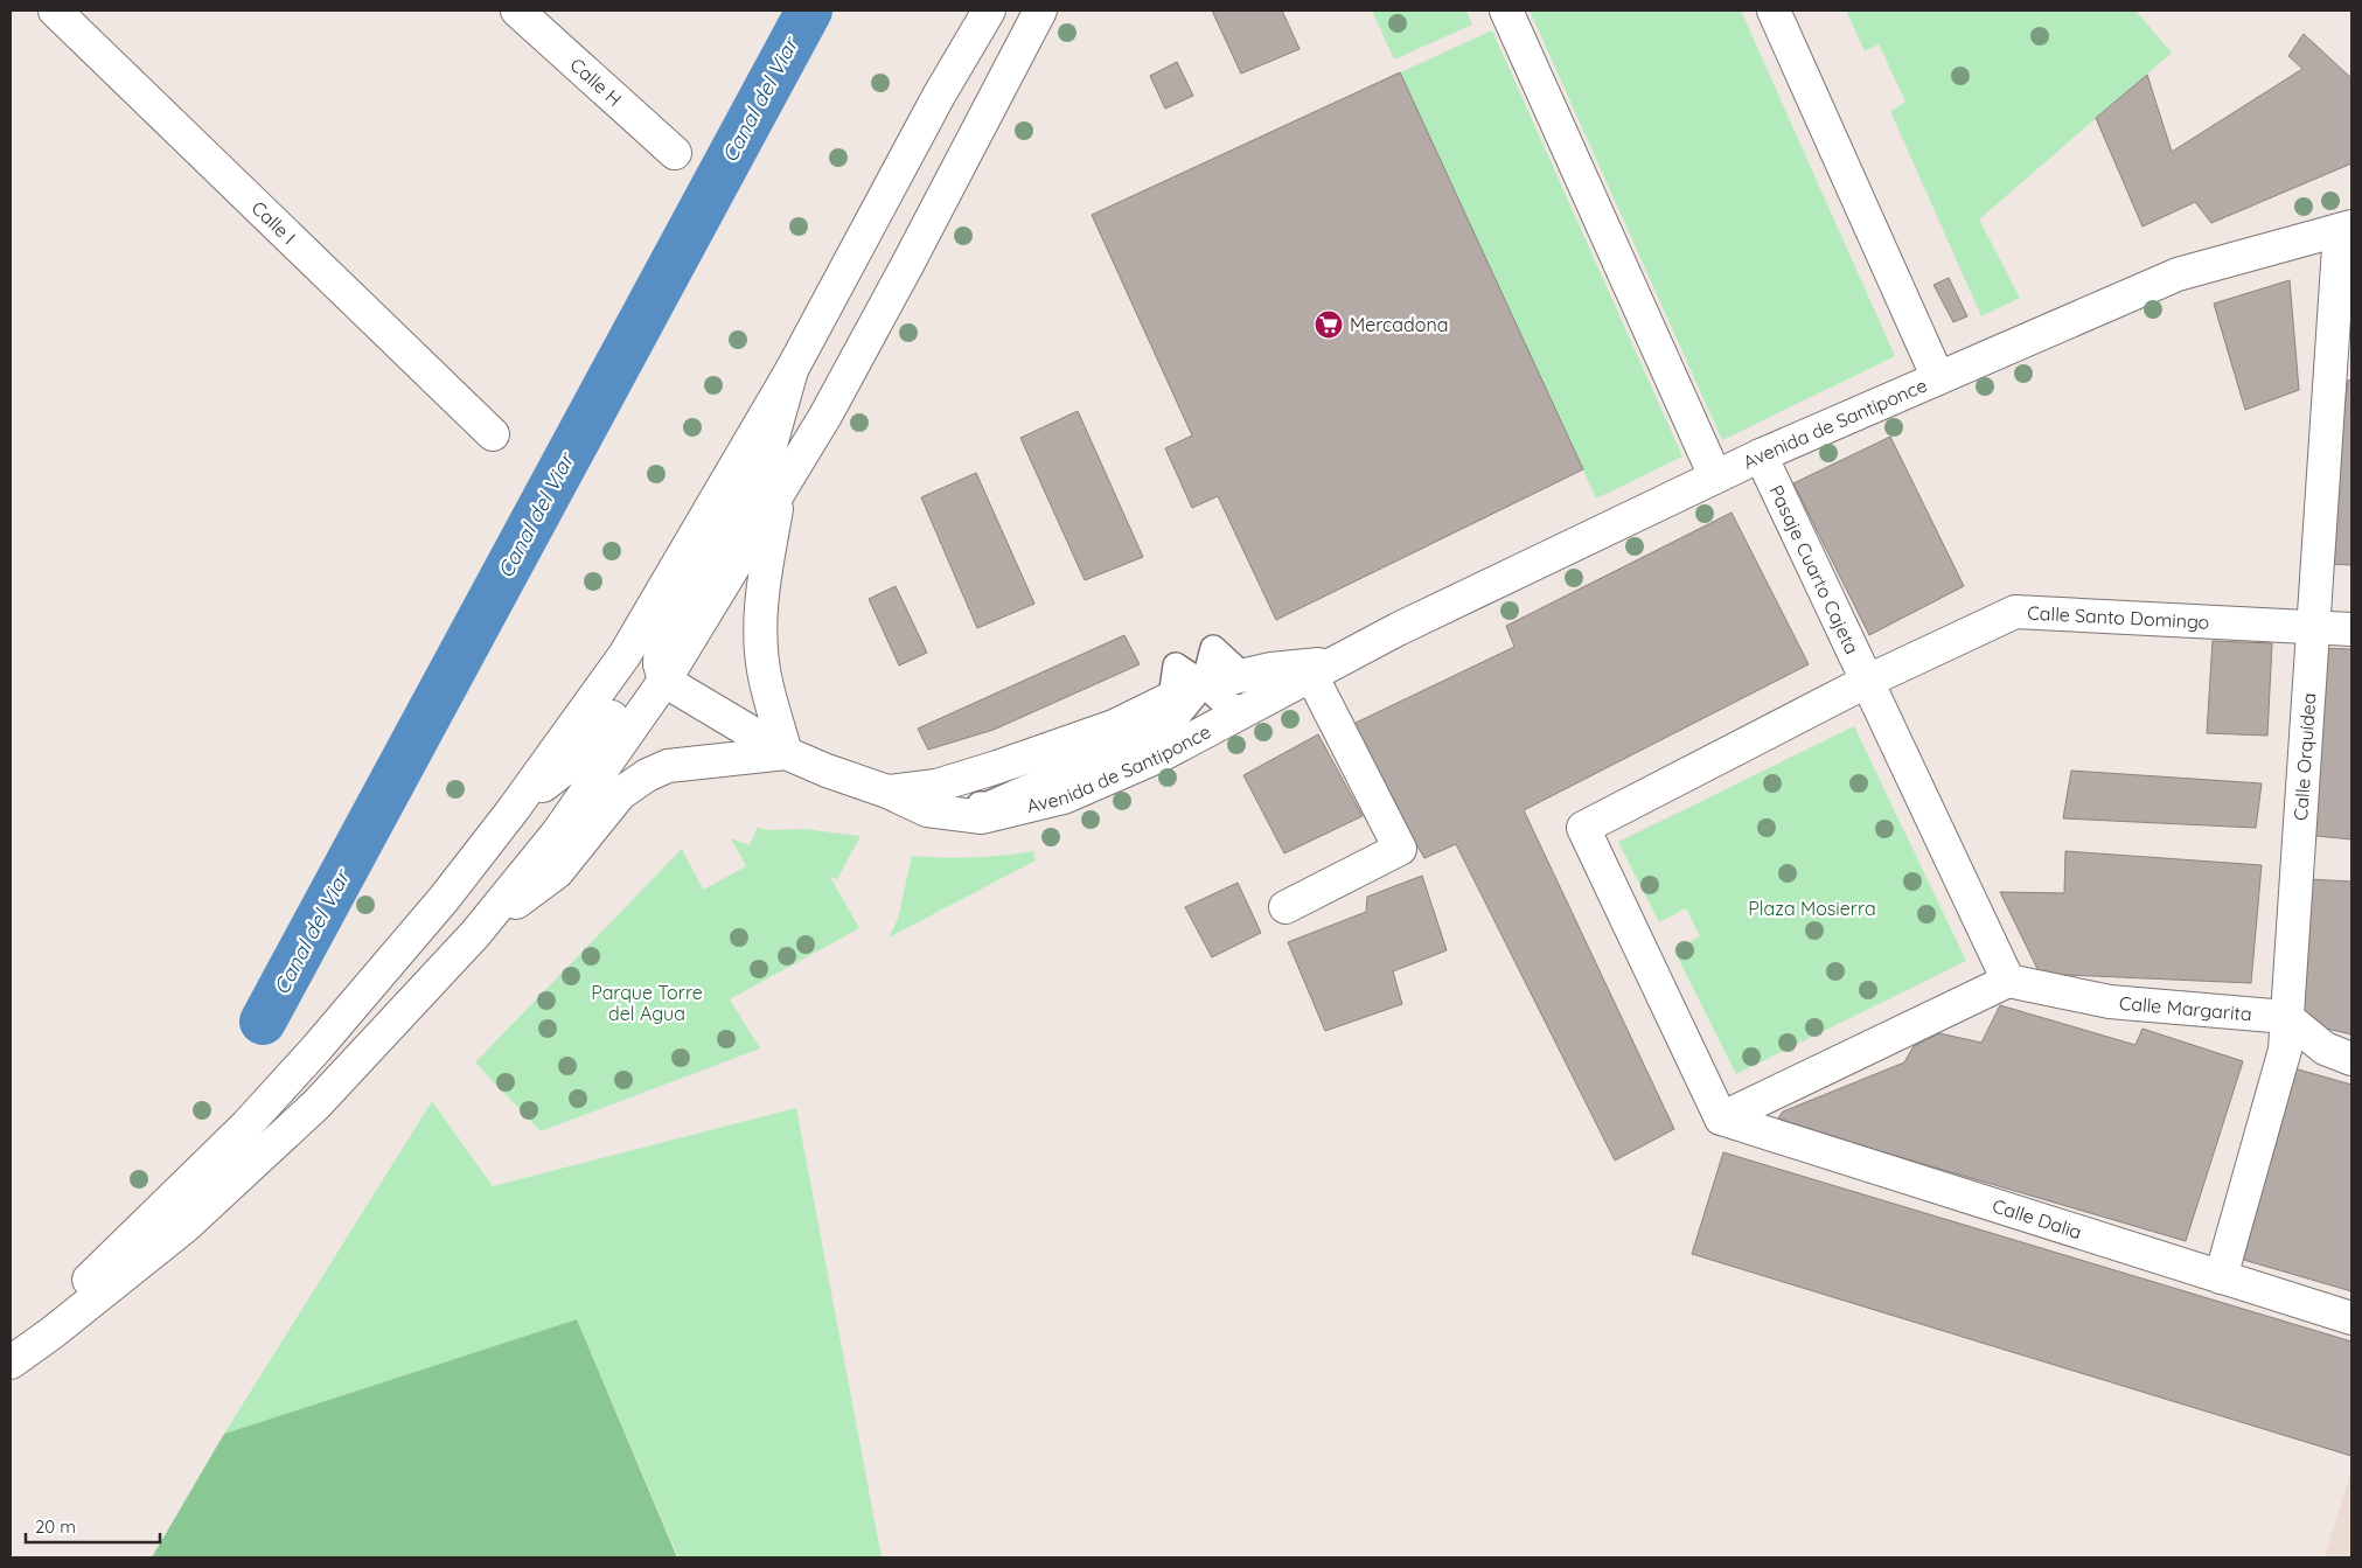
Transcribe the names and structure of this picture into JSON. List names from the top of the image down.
{
  "streets": {
    "street": [
      "Calle H",
      "Calle I",
      "Avenida de Santiponce",
      "Pasaje Cuarto Cajeta",
      "Calle Santo Domingo",
      "Calle Orquídea",
      "Calle Margarita",
      "Calle Dalia"
    ]
  },
  "crossings": [
    ["Avenida de Santiponce", "Pasaje Cuarto Cajeta"],
    ["Avenida de Santiponce", "Calle Orquídea"],
    ["Pasaje Cuarto Cajeta", "Calle Santo Domingo"],
    ["Calle Santo Domingo", "Calle Orquídea"],
    ["Calle Orquídea", "Calle Margarita"],
    ["Calle Orquídea", "Calle Dalia"]
  ],
  "water": ["Canal del Viar"],
  "parks": ["Plaza Mosierra", "Parque Torre del Agua"],
  "places": {
    "supermarket": ["Mercadona"]
  },
  "scale_bar": "20 m"
}
